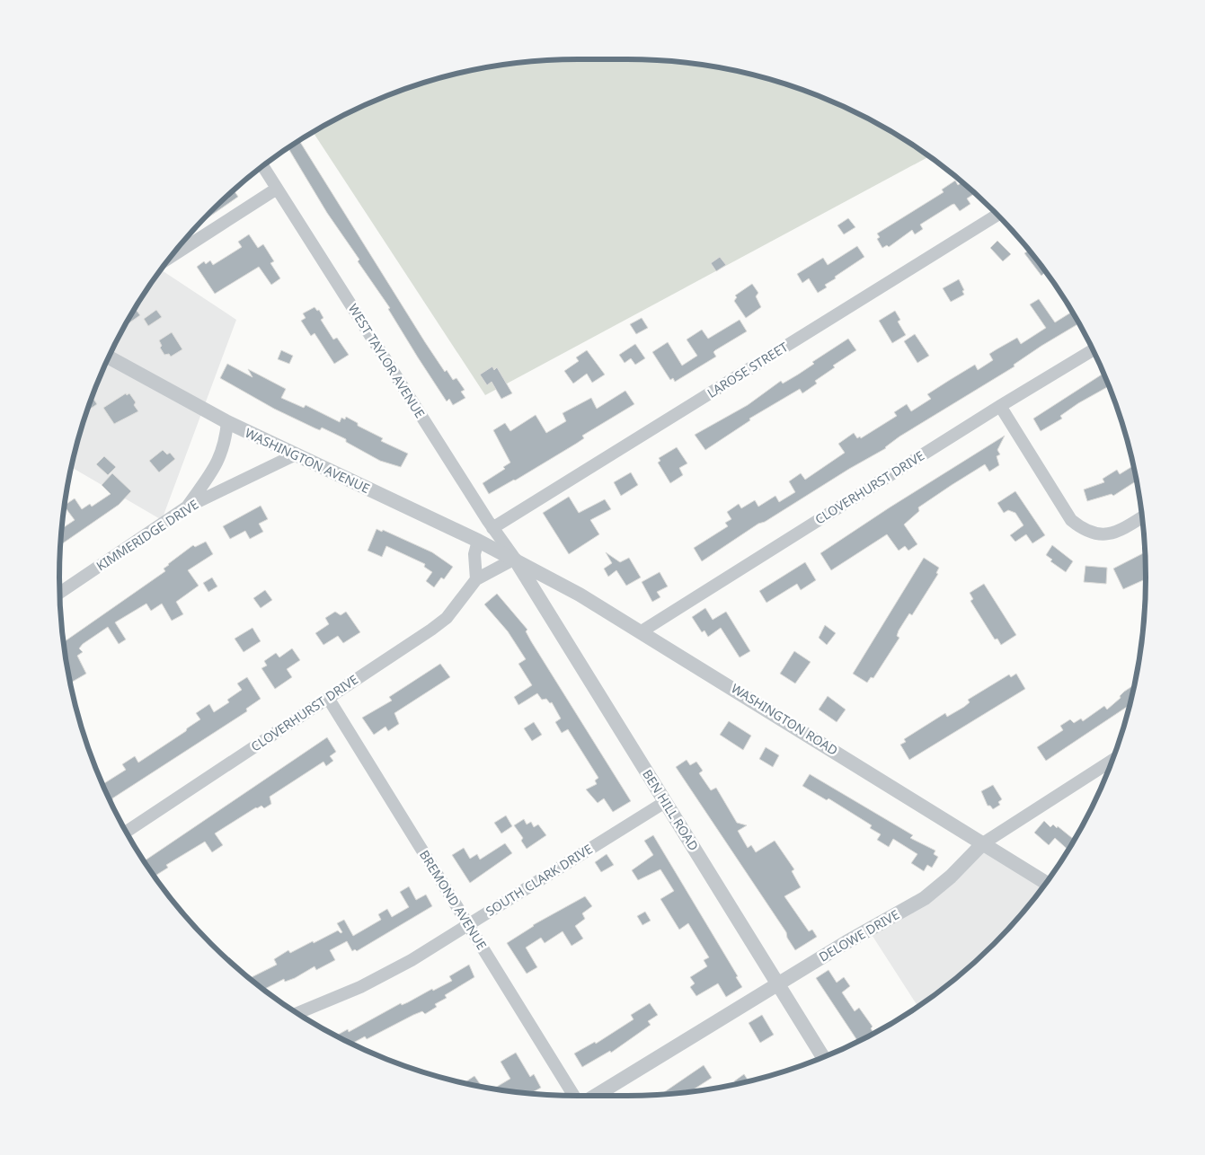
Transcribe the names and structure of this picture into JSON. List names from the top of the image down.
{
  "streets": {
    "street": [
      "WEST TAYLOR AVENUE",
      "LAROSE STREET",
      "WASHINGTON AVENUE",
      "CLOVERHURST DRIVE",
      "KIMMERIDGE DRIVE",
      "WASHINGTON ROAD",
      "BEN HILL ROAD",
      "SOUTH CLARK DRIVE",
      "BREMOND AVENUE",
      "DELOWE DRIVE"
    ]
  },
  "crossings": [
    ["WEST TAYLOR AVENUE", "LAROSE STREET"],
    ["WEST TAYLOR AVENUE", "WASHINGTON AVENUE"],
    ["WEST TAYLOR AVENUE", "CLOVERHURST DRIVE"],
    ["WEST TAYLOR AVENUE", "WASHINGTON ROAD"],
    ["WEST TAYLOR AVENUE", "BEN HILL ROAD"],
    ["WASHINGTON AVENUE", "CLOVERHURST DRIVE"],
    ["WASHINGTON AVENUE", "KIMMERIDGE DRIVE"],
    ["WASHINGTON AVENUE", "WASHINGTON ROAD"],
    ["WASHINGTON AVENUE", "BEN HILL ROAD"],
    ["CLOVERHURST DRIVE", "WASHINGTON ROAD"],
    ["CLOVERHURST DRIVE", "BEN HILL ROAD"],
    ["CLOVERHURST DRIVE", "BREMOND AVENUE"],
    ["WASHINGTON ROAD", "BEN HILL ROAD"],
    ["WASHINGTON ROAD", "DELOWE DRIVE"],
    ["BEN HILL ROAD", "SOUTH CLARK DRIVE"],
    ["BEN HILL ROAD", "DELOWE DRIVE"],
    ["SOUTH CLARK DRIVE", "BREMOND AVENUE"]
  ]
}
